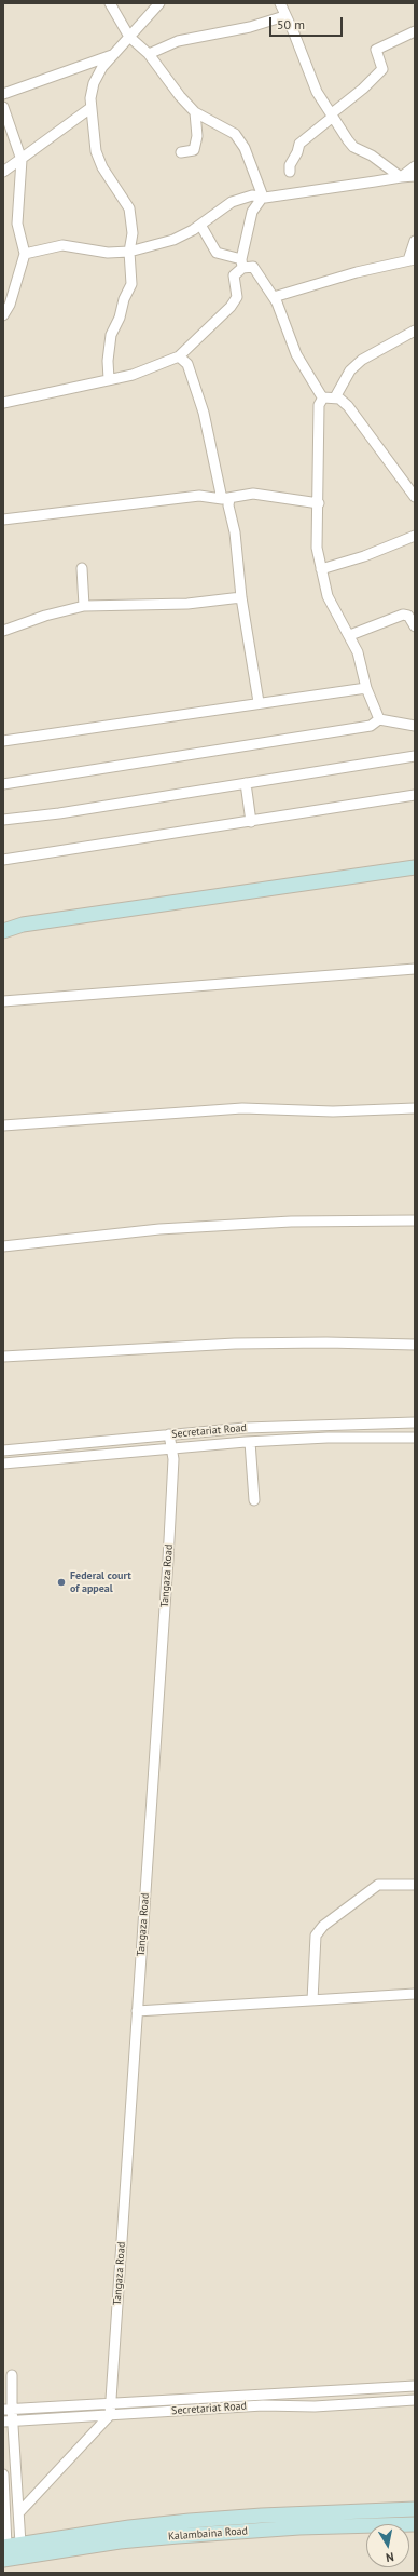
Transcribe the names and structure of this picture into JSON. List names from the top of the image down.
{
  "streets": {
    "main road": ["Kalambaina Road"],
    "street": ["Secretariat Road", "Tangaza Road"]
  },
  "crossings": [
    ["Secretariat Road", "Tangaza Road"]
  ],
  "places": ["Federal court of appeal"],
  "scale_bar": "50 m",
  "north": "bottom"
}
